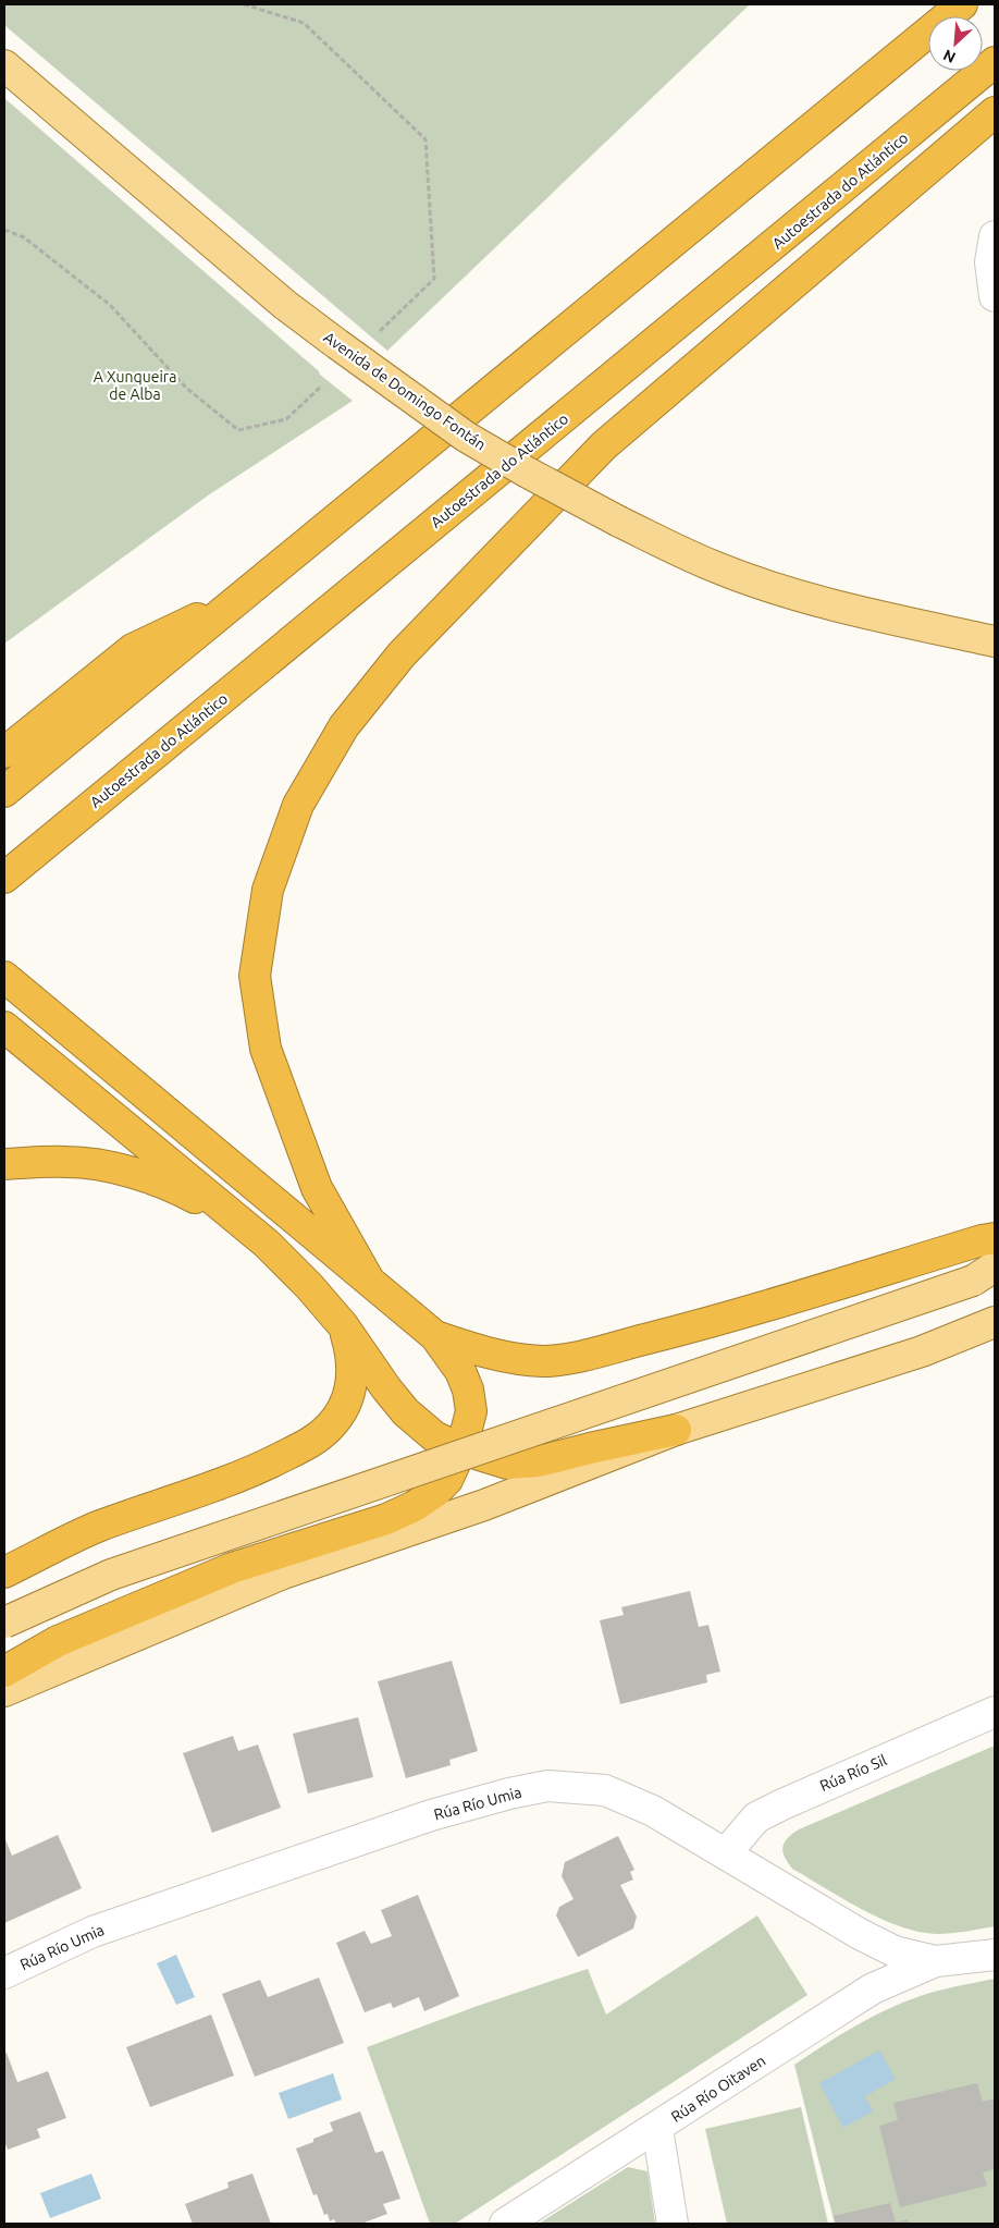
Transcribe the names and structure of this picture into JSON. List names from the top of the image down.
{
  "streets": {
    "highway": ["Autoestrada do Atlántico"],
    "main road": ["Avenida de Domingo Fontán"],
    "street": ["Rúa Río Sil", "Rúa Río Umia", "Rúa Río Oitaven"]
  },
  "crossings": [
    ["Rúa Río Sil", "Rúa Río Umia"],
    ["Rúa Río Umia", "Rúa Río Oitaven"]
  ],
  "parks": ["A Xunqueira de Alba"],
  "north": "bottom left"
}
